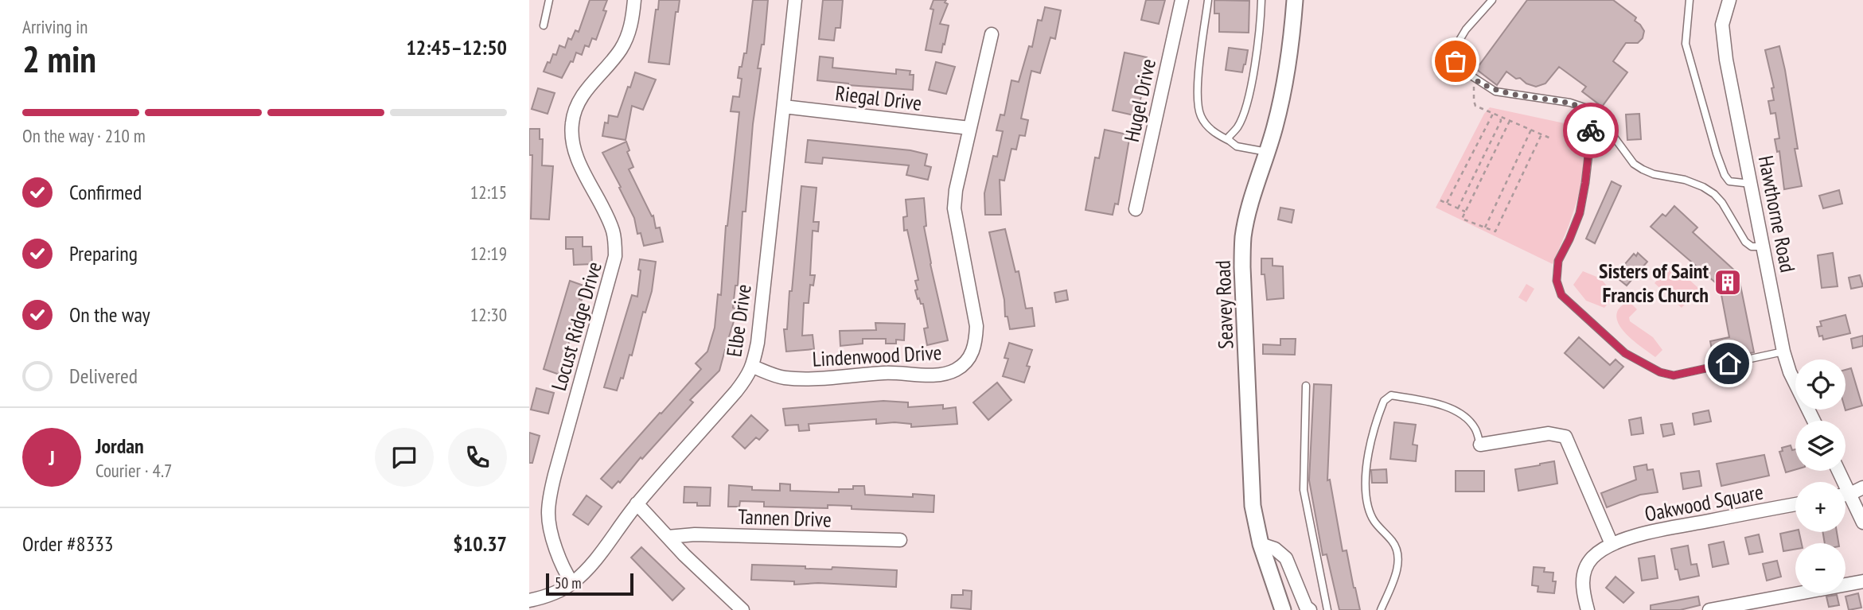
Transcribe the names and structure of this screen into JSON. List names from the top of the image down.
{
  "streets": {
    "street": [
      "Riegal Drive",
      "Hugel Drive",
      "Hawthorne Road",
      "Seavey Road",
      "Elbe Drive",
      "Locust Ridge Drive",
      "Lindenwood Drive",
      "Oakwood Square",
      "Tannen Drive"
    ]
  },
  "crossings": [
    ["Riegal Drive", "Elbe Drive"],
    ["Riegal Drive", "Lindenwood Drive"],
    ["Elbe Drive", "Locust Ridge Drive"],
    ["Elbe Drive", "Lindenwood Drive"]
  ],
  "places": {
    "building": ["Sisters of Saint Francis Church"]
  },
  "scale_bar": "50 m",
  "page": {
    "heading": ["2 min", "Arriving in", "12:45–12:50"],
    "panel": [
      "Jordan",
      "Courier · 4.7",
      "Order #8333",
      "$10.37"
    ],
    "bar": "On the way · 210 m",
    "list": [
      ["Confirmed", "12:15"],
      ["Preparing", "12:19"],
      ["On the way", "12:30"],
      "Delivered"
    ],
    "map_buttons": ["+", "−"],
    "round": "J",
    "scale": "50 m"
  }
}
